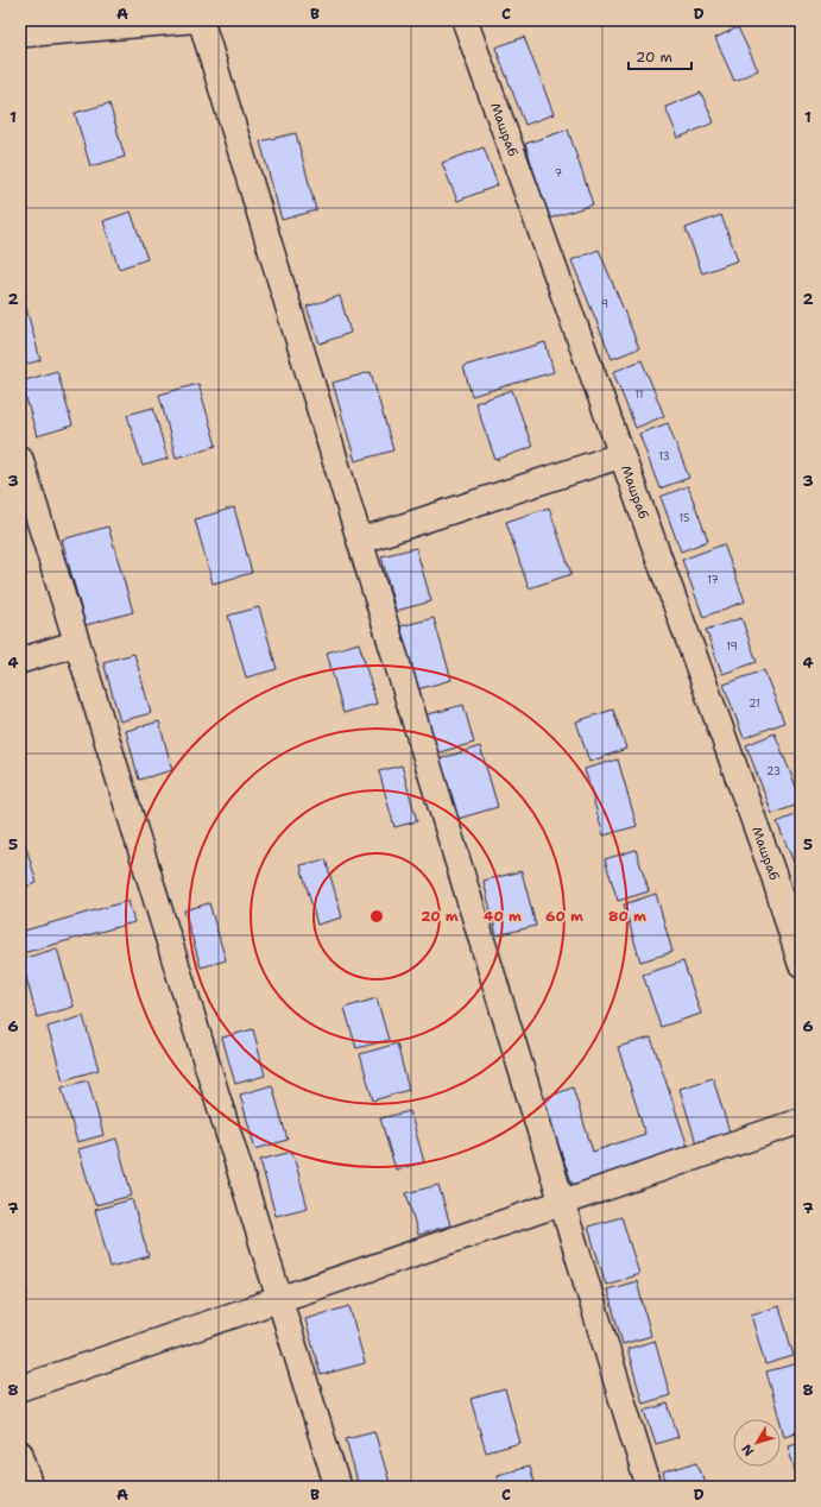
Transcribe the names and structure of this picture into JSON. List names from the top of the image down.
{
  "streets": {
    "street": ["Машраб"]
  },
  "house_numbers": [
    "7",
    "9",
    "11",
    "13",
    "15",
    "17",
    "19",
    "21",
    "23"
  ],
  "scale_bar": "20 m",
  "north": "bottom left",
  "grid": {
    "columns": [
      "A",
      "B",
      "C",
      "D"
    ],
    "rows": [
      "1",
      "2",
      "3",
      "4",
      "5",
      "6",
      "7",
      "8"
    ]
  },
  "rings": [
    "20 m",
    "40 m",
    "60 m",
    "80 m"
  ]
}
